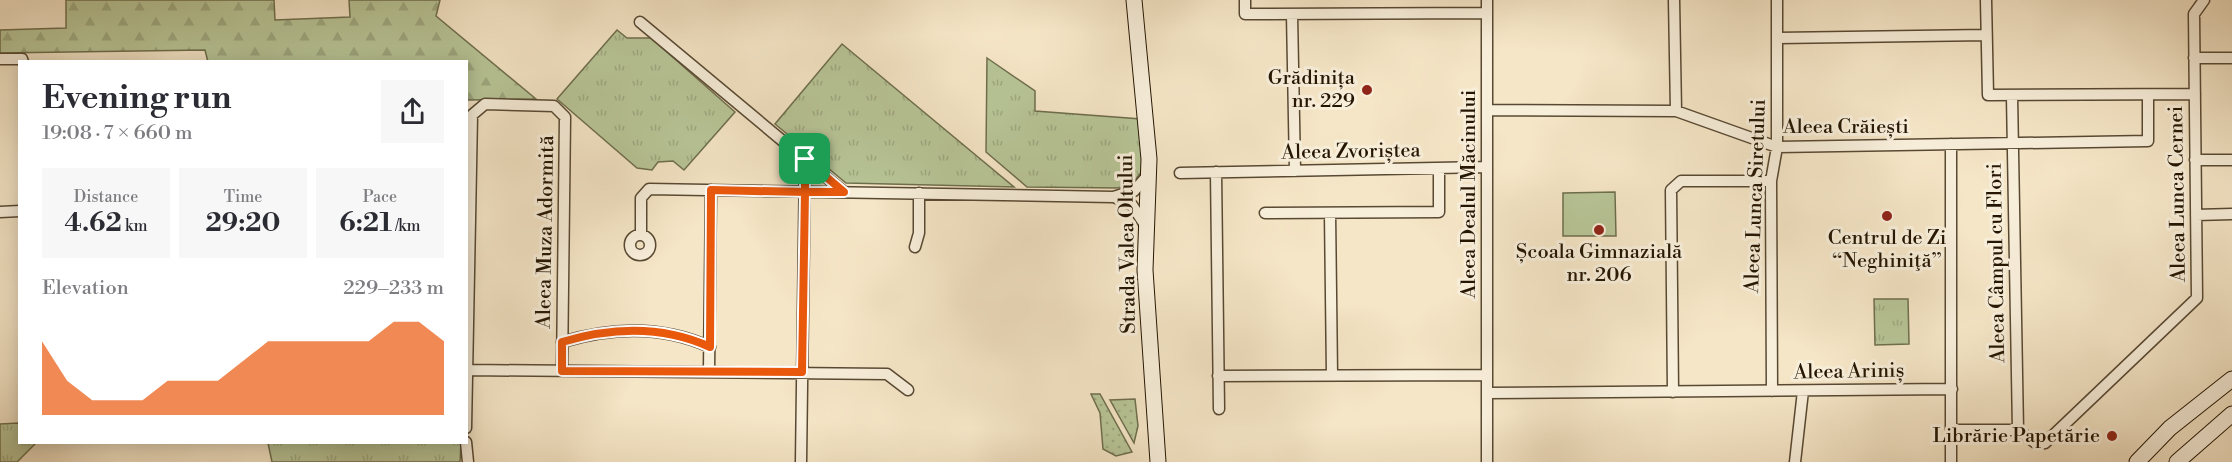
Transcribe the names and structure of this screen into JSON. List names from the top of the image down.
{
  "streets": {
    "main road": ["Strada Valea Oltului"],
    "street": [
      "Aleea Crăiești",
      "Aleea Zvoriștea",
      "Aleea Dealul Măcinului",
      "Aleea Lunca Cernei",
      "Aleea Lunca Siretului",
      "Aleea Muza Adormită",
      "Aleea Câmpul cu Flori",
      "Aleea Ariniș"
    ]
  },
  "crossings": [
    ["Aleea Crăiești", "Aleea Dealul Măcinului"],
    ["Aleea Crăiești", "Aleea Lunca Siretului"],
    ["Aleea Crăiești", "Aleea Câmpul cu Flori"],
    ["Aleea Zvoriștea", "Aleea Dealul Măcinului"],
    ["Aleea Dealul Măcinului", "Aleea Ariniș"],
    ["Aleea Lunca Cernei", "Aleea Câmpul cu Flori"],
    ["Aleea Lunca Siretului", "Aleea Ariniș"]
  ],
  "places": [
    "Grădinița nr. 229",
    "Centrul de Zi “Neghiniţă”",
    "Școala Gimnazială nr. 206",
    "Librărie Papetărie"
  ],
  "page": {
    "heading": ["Evening run", "19:08 · 7 × 660 m"],
    "stats": [
      ["Distance", "4.62 km"],
      ["Time", "29:20"],
      ["Pace", "6:21 /km"]
    ],
    "chart": ["Elevation", "229–233 m"]
  }
}
